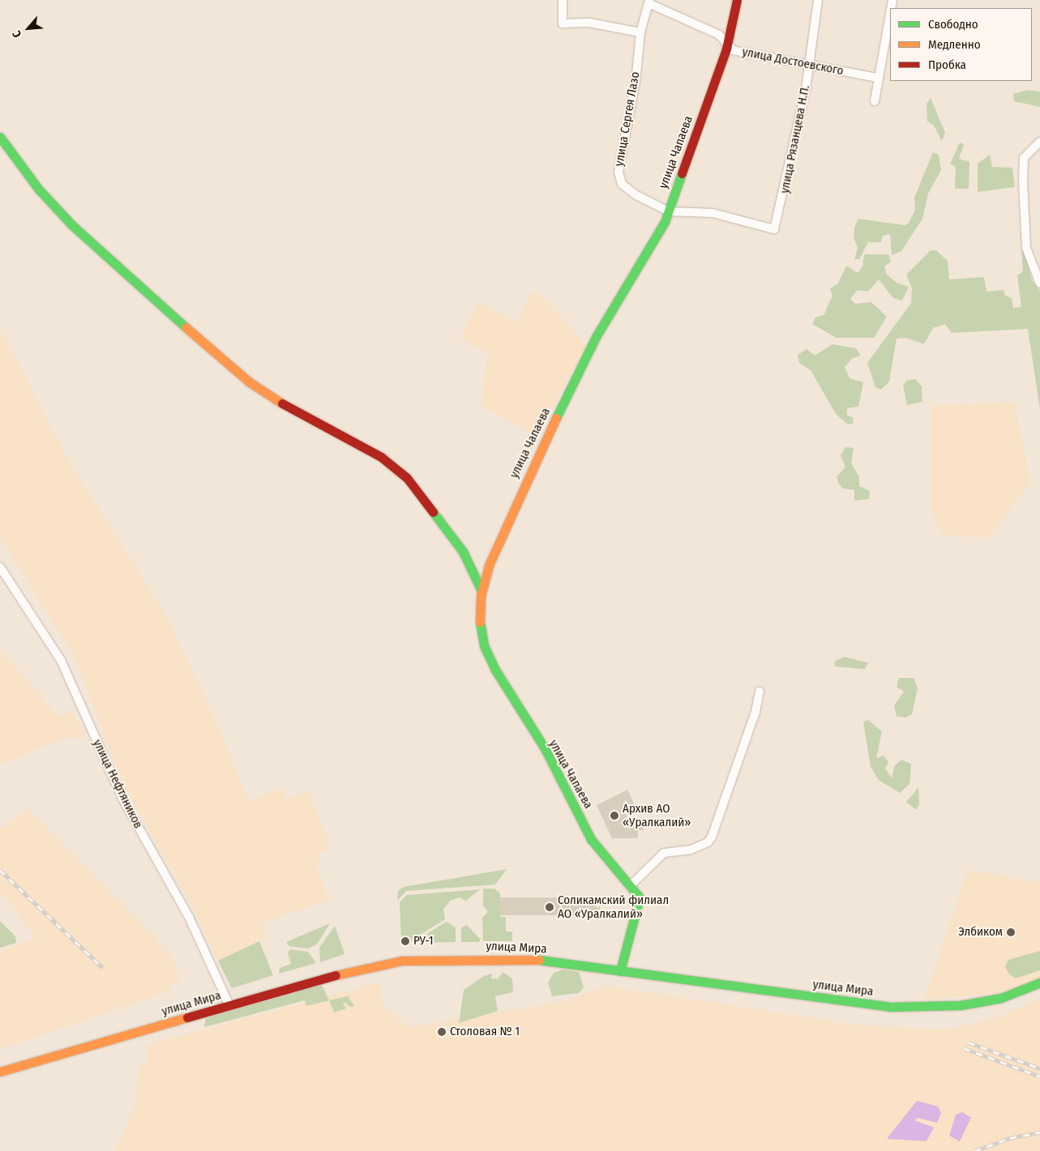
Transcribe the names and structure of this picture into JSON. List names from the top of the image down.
{
  "streets": {
    "main road": ["улица Чапаева", "улица Мира"],
    "street": [
      "улица Достоевского",
      "улица Сергея Лазо",
      "улица Рязанцева Н.П.",
      "улица Нефтяников"
    ]
  },
  "crossings": [
    ["улица Достоевского", "улица Сергея Лазо"],
    ["улица Достоевского", "улица Рязанцева Н.П."],
    ["улица Достоевского", "улица Чапаева"],
    ["улица Сергея Лазо", "улица Рязанцева Н.П."],
    ["улица Сергея Лазо", "улица Чапаева"],
    ["улица Рязанцева Н.П.", "улица Чапаева"],
    ["улица Чапаева", "улица Мира"],
    ["улица Нефтяников", "улица Мира"]
  ],
  "places": [
    "Архив АО «Уралкалий»",
    "Соликамский филиал АО «Уралкалий»",
    "Элбиком",
    "РУ-1",
    "Столовая № 1"
  ],
  "legend": ["Свободно", "Медленно", "Пробка"],
  "north": "bottom left"
}
